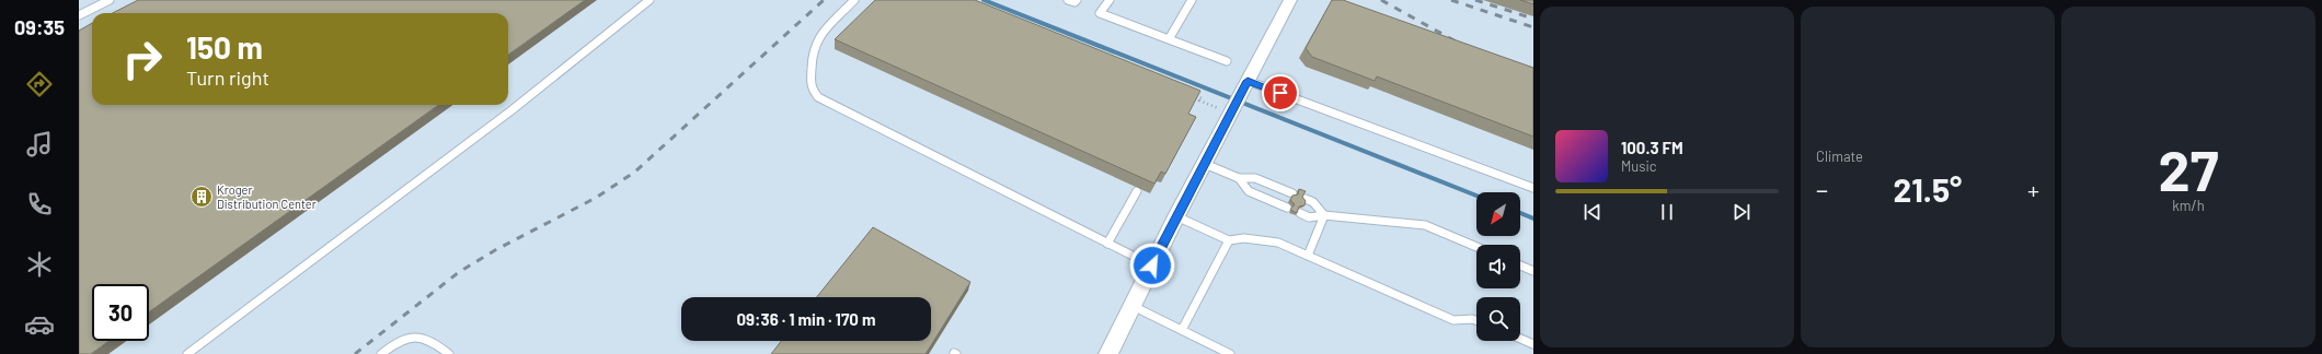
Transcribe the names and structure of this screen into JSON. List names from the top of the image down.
{
  "places": {
    "building": ["Kroger Distribution Center"]
  },
  "north": "bottom left",
  "page": {
    "tabs": "09:35",
    "tile": [
      "Climate",
      ["27", "km/h"]
    ],
    "turn": ["150 m", "Turn right"],
    "song": ["100.3 FM", "Music"],
    "heat": ["−", "21.5°", "+"],
    "limit": "30",
    "trip": "09:36 · 1 min · 170 m"
  }
}
